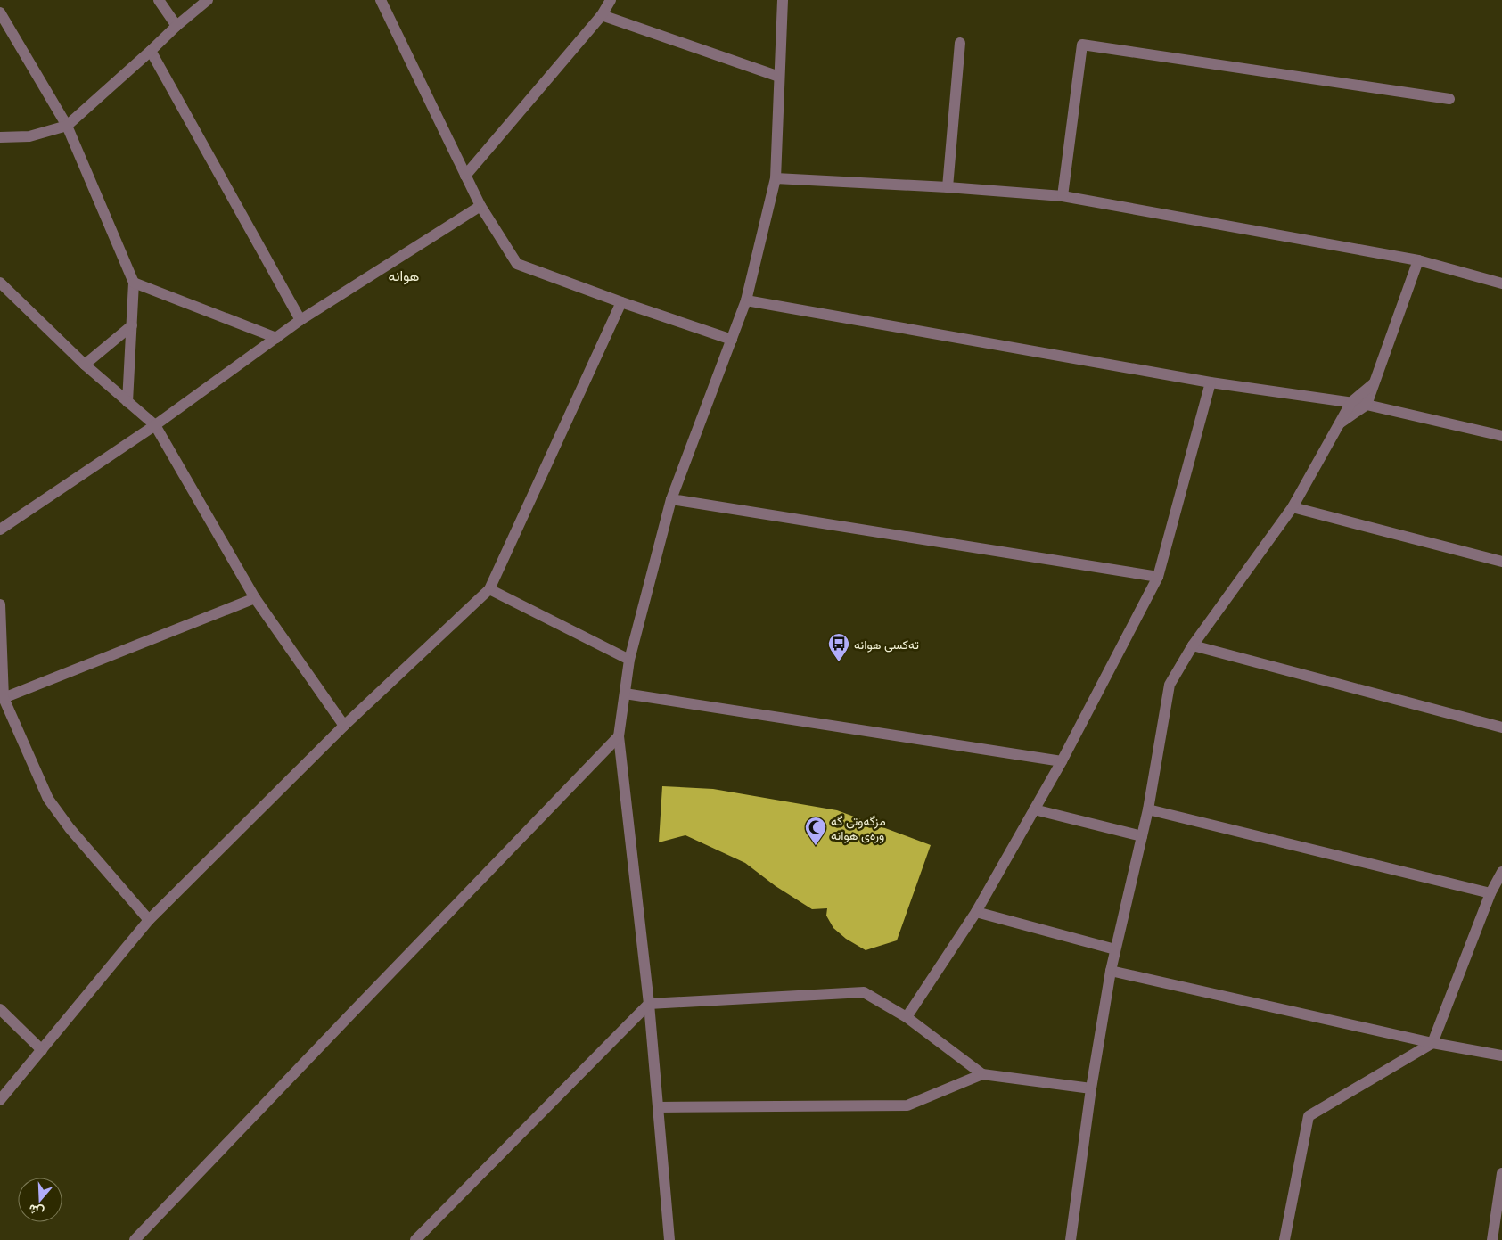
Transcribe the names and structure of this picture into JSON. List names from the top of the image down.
{
  "districts": ["هوانە"],
  "places": {
    "bus stop": ["تەکسی هوانە"],
    "mosque": ["مزگەوتی گە ورەی هوانە"]
  },
  "north": "bottom"
}
